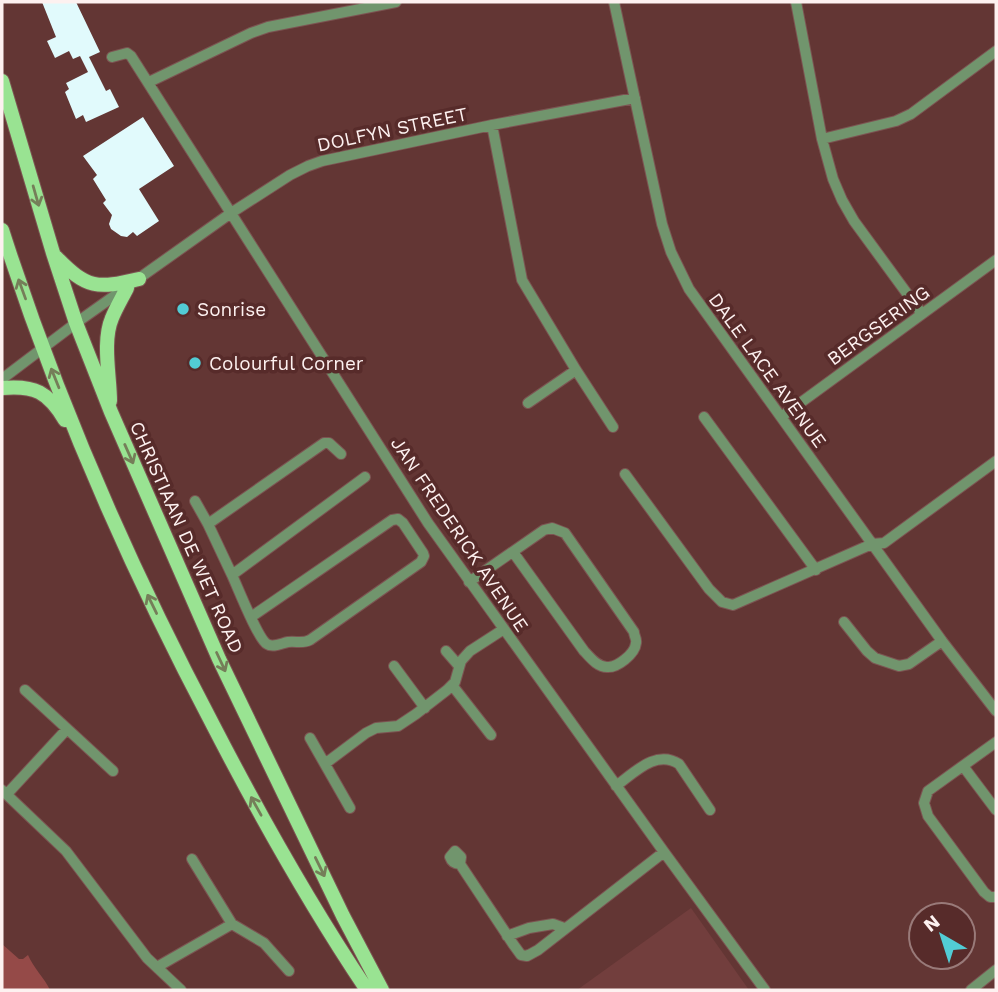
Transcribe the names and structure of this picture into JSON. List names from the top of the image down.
{
  "streets": {
    "main road": ["CHRISTIAAN DE WET ROAD"],
    "street": [
      "DOLFYN STREET",
      "BERGSERING",
      "DALE LACE AVENUE",
      "JAN FREDERICK AVENUE"
    ]
  },
  "crossings": [
    ["DOLFYN STREET", "DALE LACE AVENUE"],
    ["DOLFYN STREET", "JAN FREDERICK AVENUE"],
    ["DOLFYN STREET", "CHRISTIAAN DE WET ROAD"],
    ["BERGSERING", "DALE LACE AVENUE"]
  ],
  "places": ["Sonrise", "Colourful Corner"],
  "north": "top left"
}
